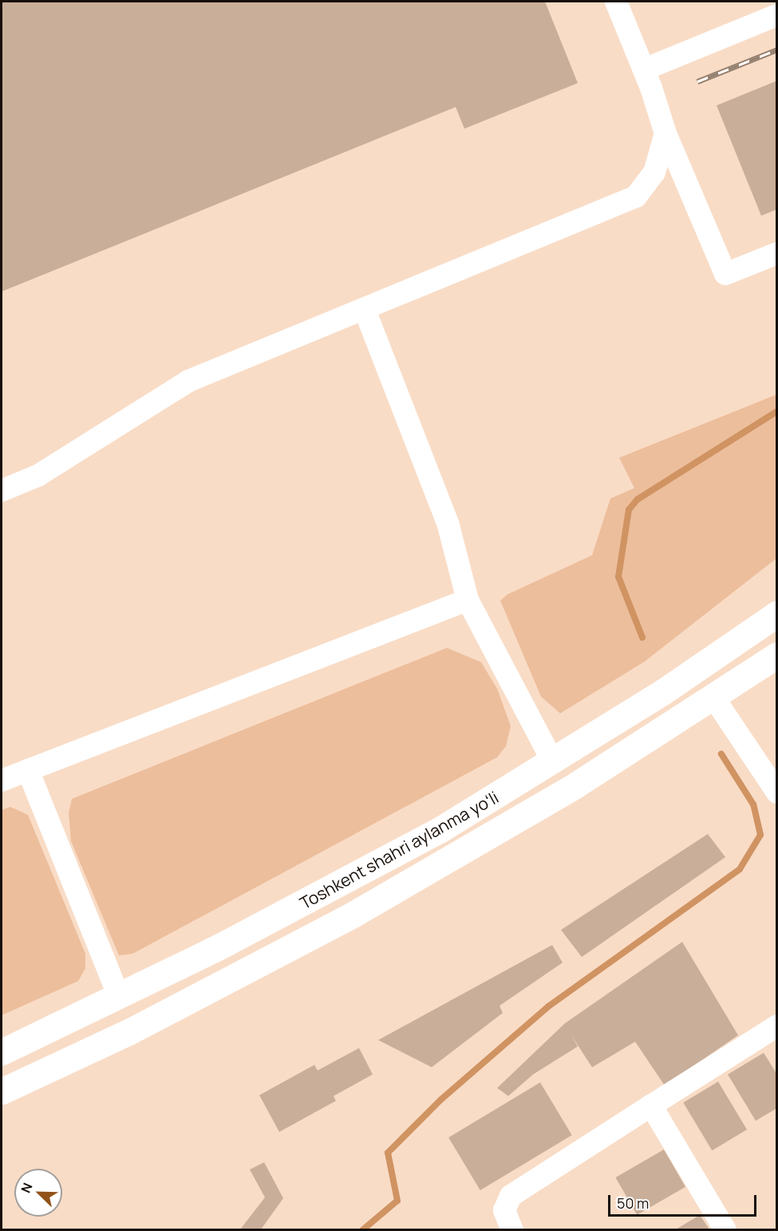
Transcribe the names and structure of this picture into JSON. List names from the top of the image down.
{
  "streets": {
    "highway": ["Toshkent shahri aylanma yoʻli"]
  },
  "scale_bar": "50 m",
  "north": "top left"
}
